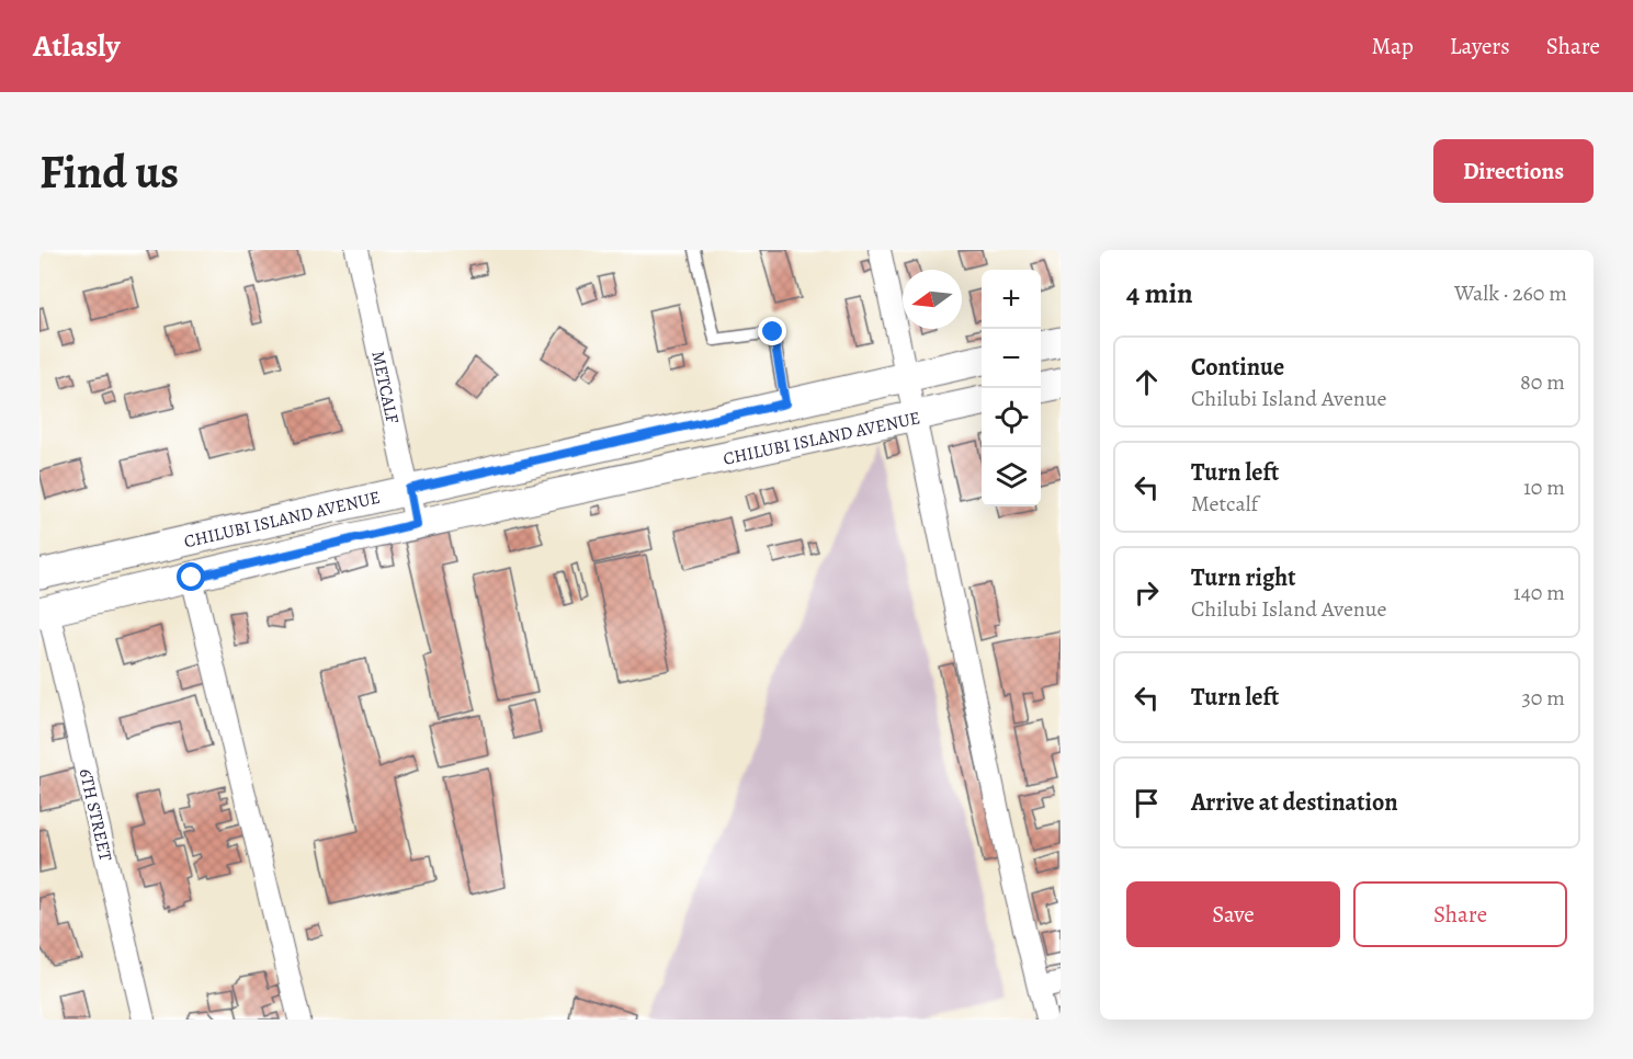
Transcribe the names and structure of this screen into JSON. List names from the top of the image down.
{
  "streets": {
    "street": ["METCALF", "CHILUBI ISLAND AVENUE", "6TH STREET"]
  },
  "crossings": [
    ["METCALF", "CHILUBI ISLAND AVENUE"],
    ["CHILUBI ISLAND AVENUE", "6TH STREET"]
  ],
  "north": "left",
  "page": {
    "header": "Atlasly",
    "nav": ["Map", "Layers", "Share"],
    "buttons": [
      "Directions",
      ["Save", "Share"]
    ],
    "title": "Find us",
    "heading": ["4 min", "Walk · 260 m"],
    "map_buttons": ["+", "−"],
    "list": [
      ["Continue", "Chilubi Island Avenue", "80 m"],
      ["Turn left", "Metcalf", "10 m"],
      ["Turn right", "Chilubi Island Avenue", "140 m"],
      ["Turn left", "30 m"],
      "Arrive at destination"
    ]
  }
}
